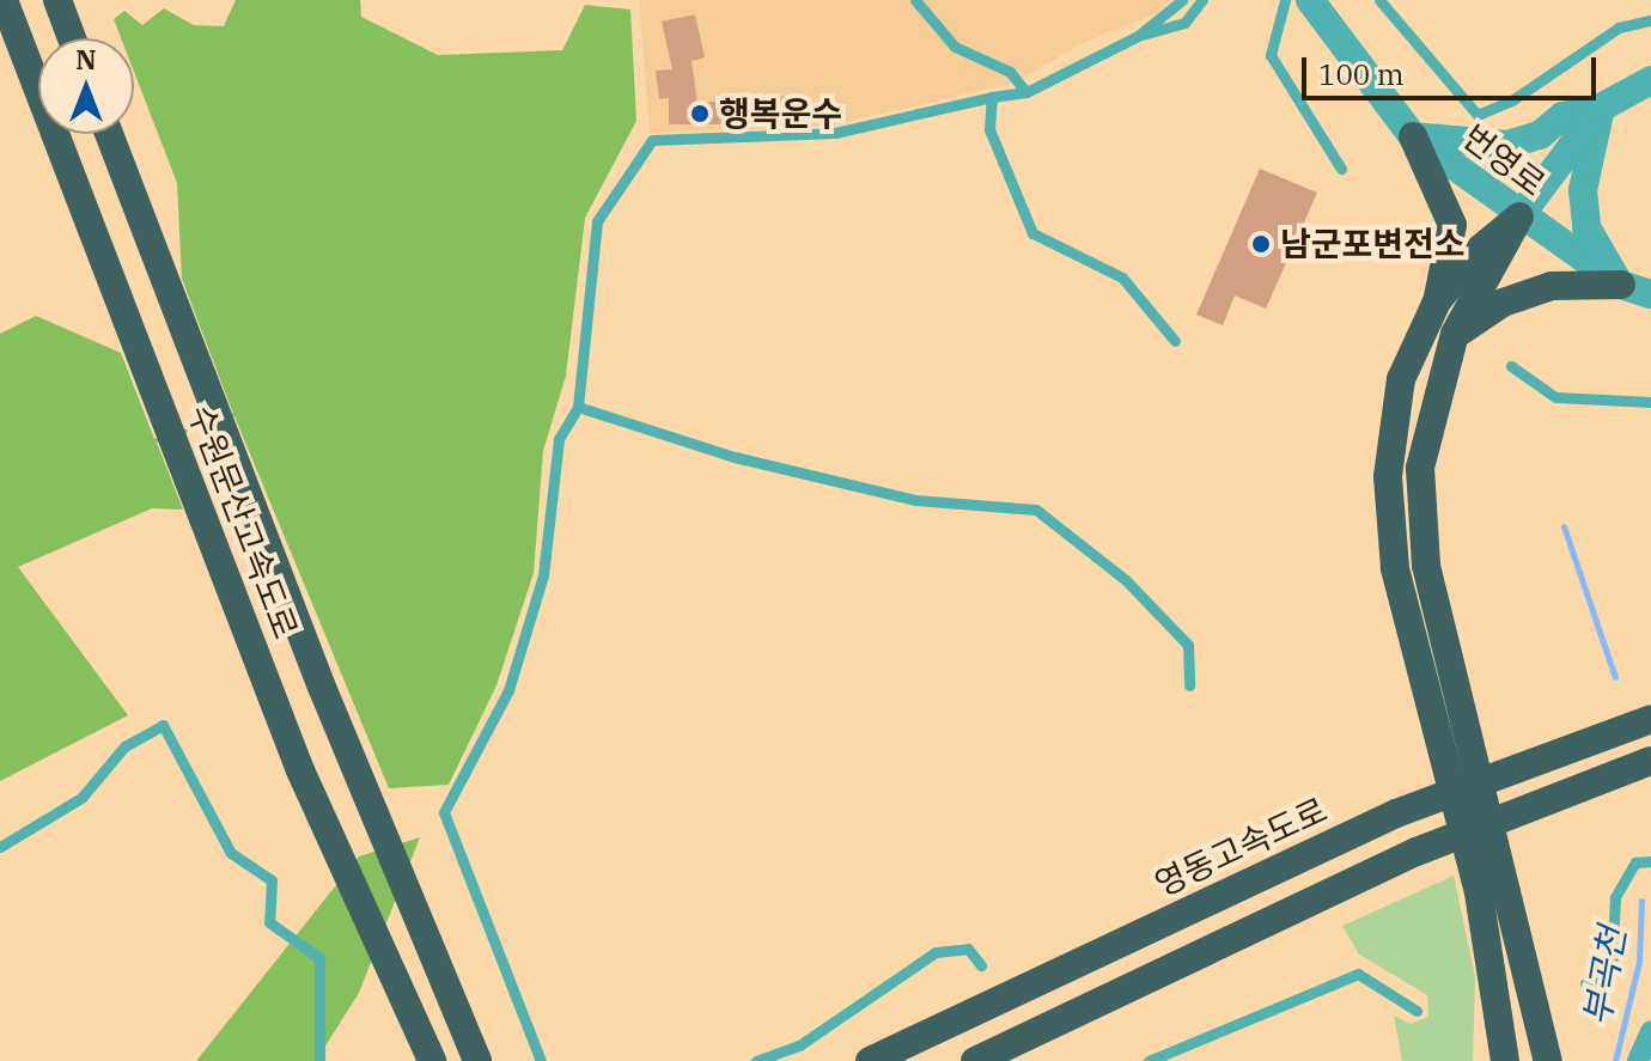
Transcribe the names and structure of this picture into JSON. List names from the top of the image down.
{
  "streets": {
    "highway": ["수원문산고속도로", "영동고속도로"],
    "street": ["번영로"]
  },
  "water": ["부곡천"],
  "places": ["행복운수", "남군포변전소"],
  "scale_bar": "100 m",
  "north": "top"
}
